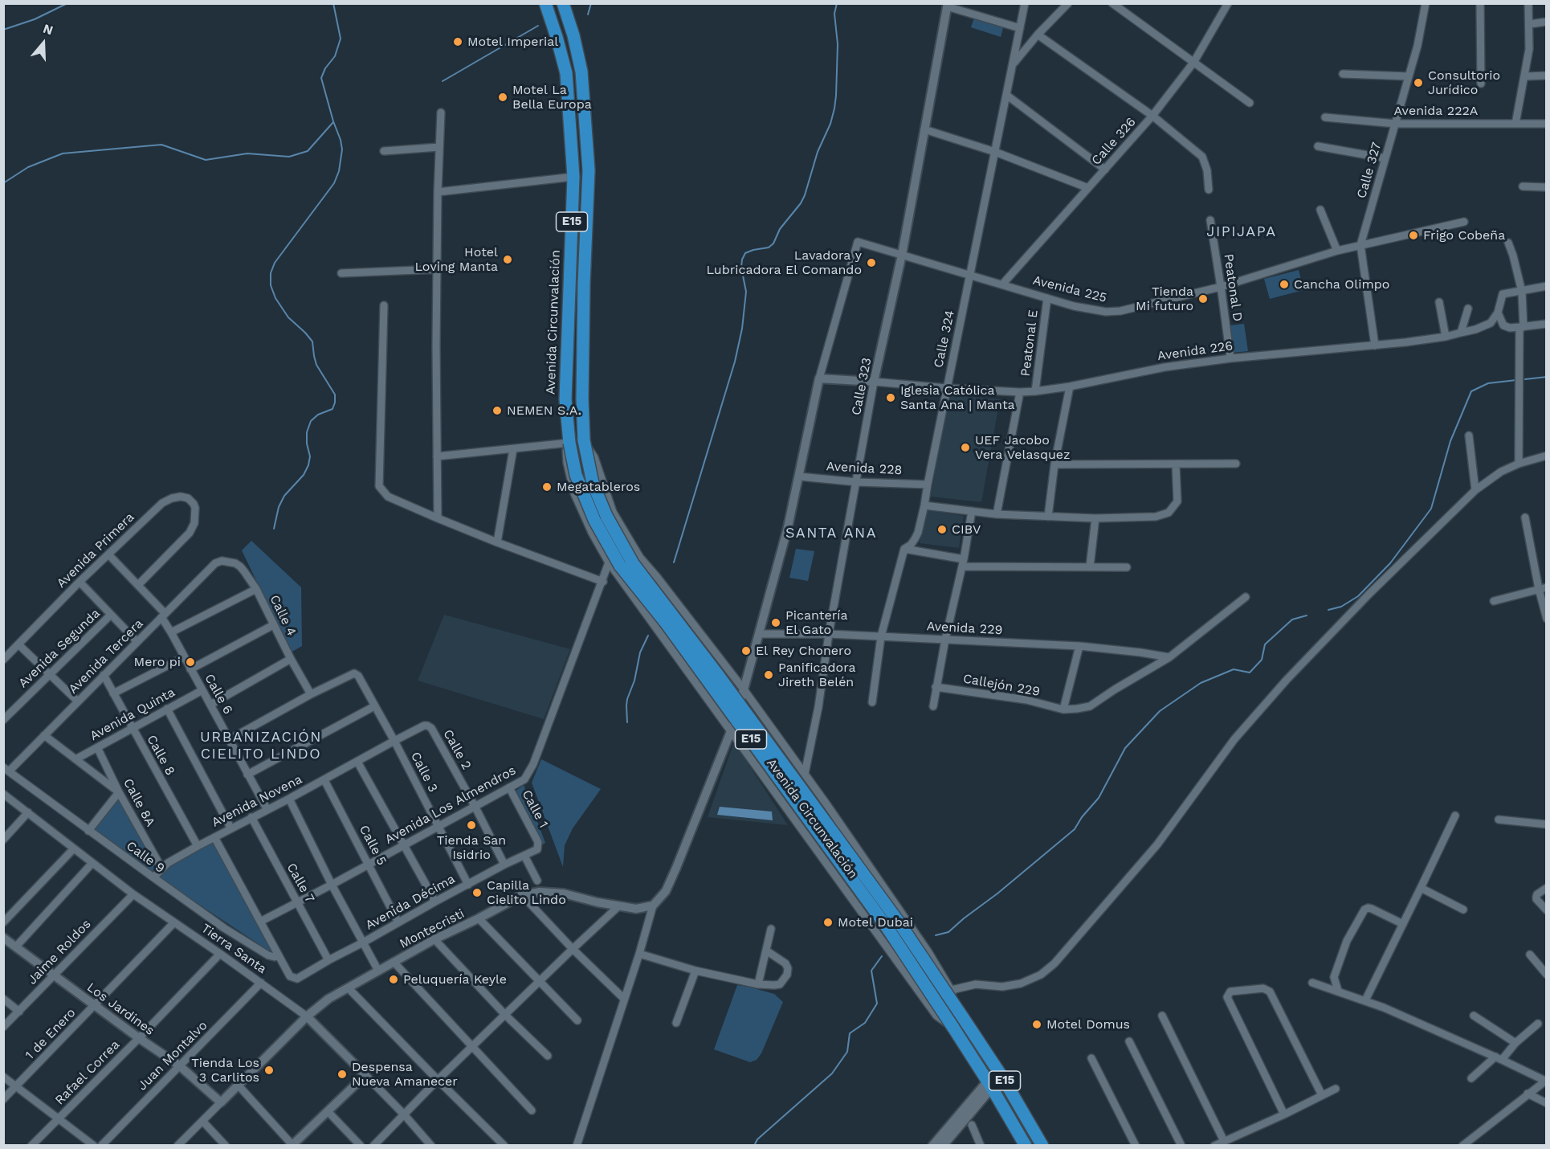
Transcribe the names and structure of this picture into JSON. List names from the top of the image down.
{
  "streets": {
    "highway": ["E15", "Avenida Circunvalación"],
    "street": [
      "Avenida 222A",
      "Calle 326",
      "Calle 327",
      "Peatonal D",
      "Avenida 225",
      "Calle 324",
      "Peatonal E",
      "Avenida 226",
      "Calle 323",
      "Avenida 228",
      "Avenida Primera",
      "Calle 4",
      "Avenida 229",
      "Avenida Segunda",
      "Avenida Tercera",
      "Callejón 229",
      "Calle 6",
      "Avenida Quinta",
      "Calle 2",
      "Calle 8",
      "Calle 3",
      "Avenida Novena",
      "Calle 8A",
      "Avenida Los Almendros",
      "Calle 1",
      "Calle 5",
      "Calle 9",
      "Calle 7",
      "Avenida Décima",
      "Montecristi",
      "Tierra Santa",
      "Jaime Roldos",
      "Los Jardines",
      "1 de Enero",
      "Juan Montalvo",
      "Rafael Correa"
    ]
  },
  "crossings": [
    ["Avenida 222A", "Calle 327"],
    ["Calle 326", "Avenida 225"],
    ["Calle 327", "Avenida 225"],
    ["Calle 327", "Avenida 226"],
    ["Peatonal D", "Avenida 225"],
    ["Peatonal D", "Avenida 226"],
    ["Avenida 225", "Calle 324"],
    ["Avenida 225", "Peatonal E"],
    ["Avenida 225", "Calle 323"],
    ["Avenida Circunvalación", "Calle 323"],
    ["Avenida Circunvalación", "Avenida Los Almendros"],
    ["Calle 324", "Avenida 226"],
    ["Calle 324", "Avenida 228"],
    ["Calle 324", "Avenida 229"],
    ["Peatonal E", "Avenida 226"],
    ["Avenida 226", "Calle 323"],
    ["Calle 323", "Avenida 228"],
    ["Calle 323", "Avenida 229"],
    ["Avenida Primera", "Calle 6"],
    ["Calle 4", "Avenida Tercera"],
    ["Calle 4", "Calle 3"],
    ["Avenida Tercera", "Calle 6"],
    ["Avenida Tercera", "Calle 8"],
    ["Avenida Tercera", "Calle 9"],
    ["Calle 6", "Avenida Quinta"],
    ["Calle 6", "Avenida Novena"],
    ["Avenida Quinta", "Calle 8"],
    ["Avenida Quinta", "Calle 8A"],
    ["Calle 2", "Avenida Novena"],
    ["Calle 2", "Avenida Los Almendros"],
    ["Calle 2", "Avenida Décima"],
    ["Calle 8", "Avenida Novena"],
    ["Calle 3", "Avenida Novena"],
    ["Calle 3", "Avenida Los Almendros"],
    ["Calle 3", "Avenida Décima"],
    ["Avenida Novena", "Calle 8A"],
    ["Avenida Novena", "Calle 5"],
    ["Avenida Novena", "Calle 9"],
    ["Avenida Novena", "Calle 7"],
    ["Avenida Los Almendros", "Calle 1"],
    ["Avenida Los Almendros", "Calle 5"],
    ["Avenida Los Almendros", "Calle 7"],
    ["Calle 1", "Avenida Décima"],
    ["Calle 5", "Avenida Décima"],
    ["Calle 9", "Avenida Décima"],
    ["Calle 7", "Avenida Décima"],
    ["Montecristi", "Tierra Santa"],
    ["Montecristi", "Los Jardines"],
    ["Tierra Santa", "Jaime Roldos"],
    ["Tierra Santa", "1 de Enero"],
    ["Tierra Santa", "Juan Montalvo"],
    ["Tierra Santa", "Rafael Correa"],
    ["Jaime Roldos", "Los Jardines"],
    ["Los Jardines", "1 de Enero"],
    ["Los Jardines", "Juan Montalvo"],
    ["Los Jardines", "Rafael Correa"]
  ],
  "districts": ["JIPIJAPA", "SANTA ANA", "URBANIZACIÓN CIELITO LINDO"],
  "places": [
    "Motel Imperial",
    "Consultorio Jurídico",
    "Motel La Bella Europa",
    "Frigo Cobeña",
    "Hotel Loving Manta",
    "Lavadora y Lubricadora El Comando",
    "Cancha Olimpo",
    "Tienda Mi futuro",
    "Iglesia Católica Santa Ana | Manta",
    "NEMEN S.A.",
    "UEF Jacobo Vera Velasquez",
    "Megatableros",
    "CIBV",
    "Picantería El Gato",
    "El Rey Chonero",
    "Mero pi",
    "Panificadora Jireth Belén",
    "Tienda San Isidrio",
    "Capilla Cielito Lindo",
    "Motel Dubai",
    "Peluquería Keyle",
    "Motel Domus",
    "Tienda Los 3 Carlitos",
    "Despensa Nueva Amanecer"
  ],
  "north": "top"
}
